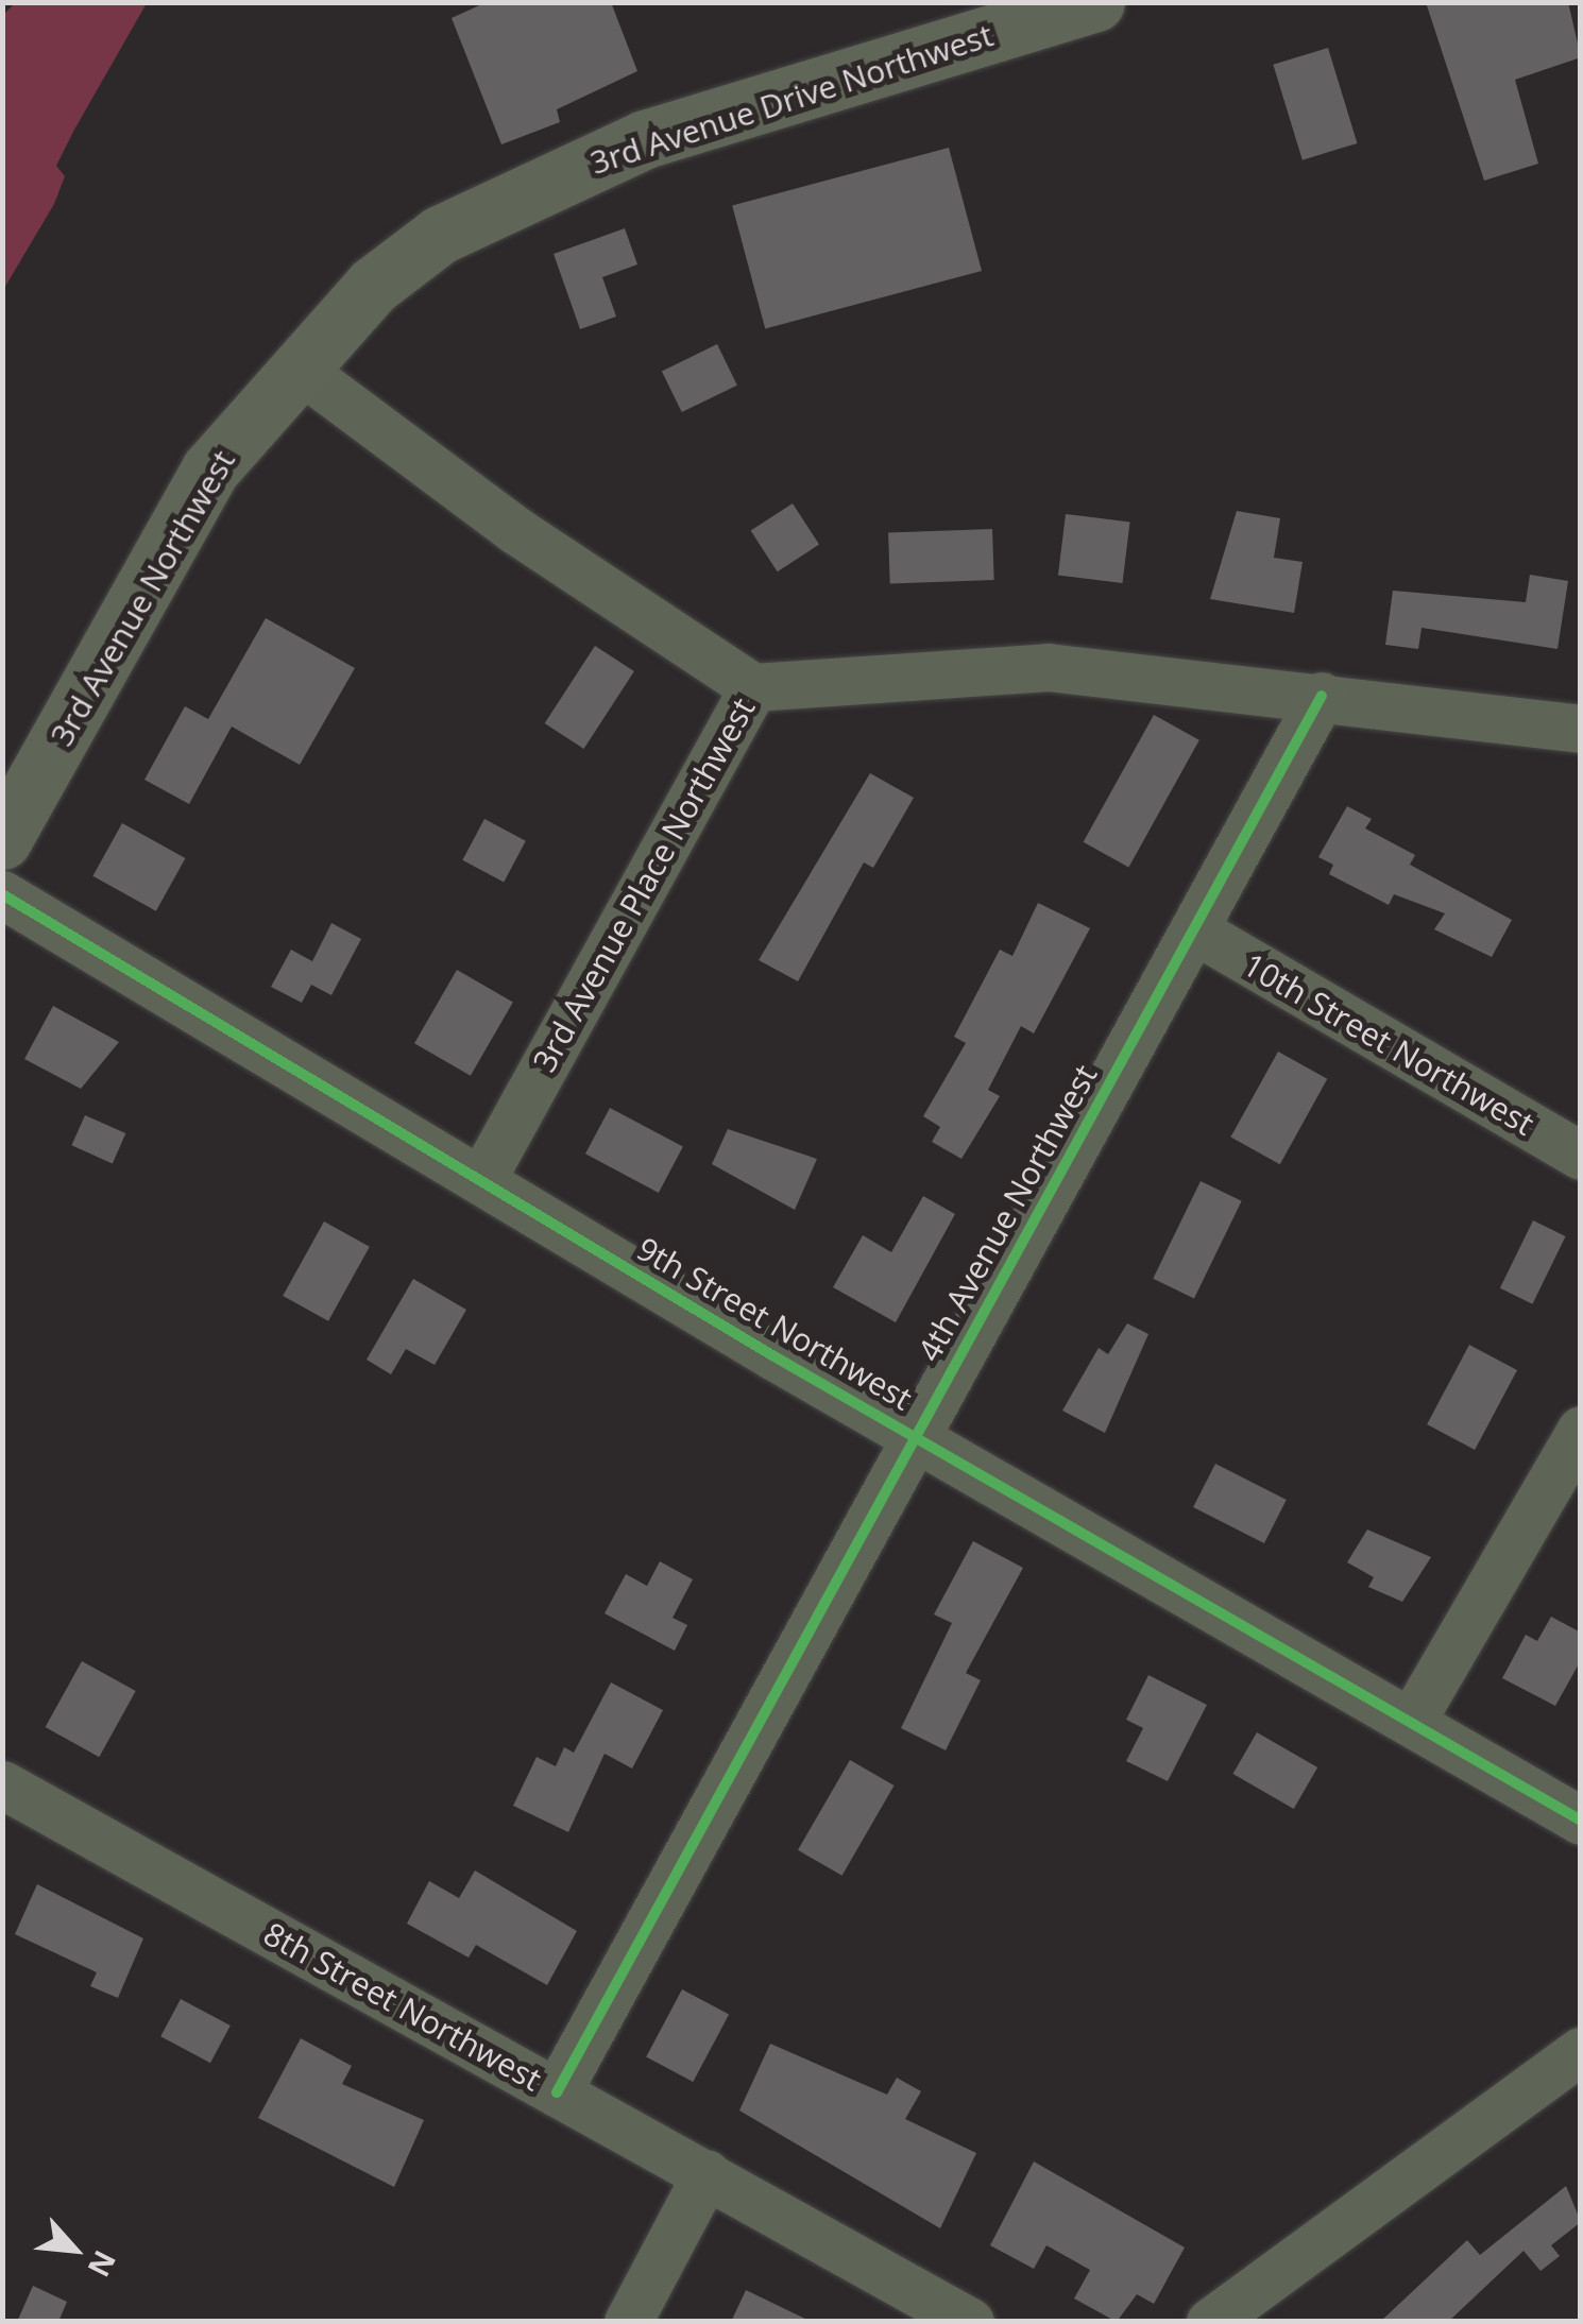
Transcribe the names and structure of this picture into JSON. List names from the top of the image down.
{
  "streets": {
    "main road": ["3rd Avenue Drive Northwest", "3rd Avenue Northwest"],
    "street": [
      "3rd Avenue Place Northwest",
      "10th Street Northwest",
      "4th Avenue Northwest",
      "9th Street Northwest",
      "8th Street Northwest"
    ]
  },
  "crossings": [
    ["3rd Avenue Drive Northwest", "3rd Avenue Northwest"],
    ["3rd Avenue Drive Northwest", "3rd Avenue Place Northwest"],
    ["3rd Avenue Northwest", "3rd Avenue Place Northwest"],
    ["3rd Avenue Place Northwest", "9th Street Northwest"],
    ["10th Street Northwest", "4th Avenue Northwest"],
    ["4th Avenue Northwest", "9th Street Northwest"],
    ["4th Avenue Northwest", "8th Street Northwest"]
  ],
  "north": "bottom right"
}
